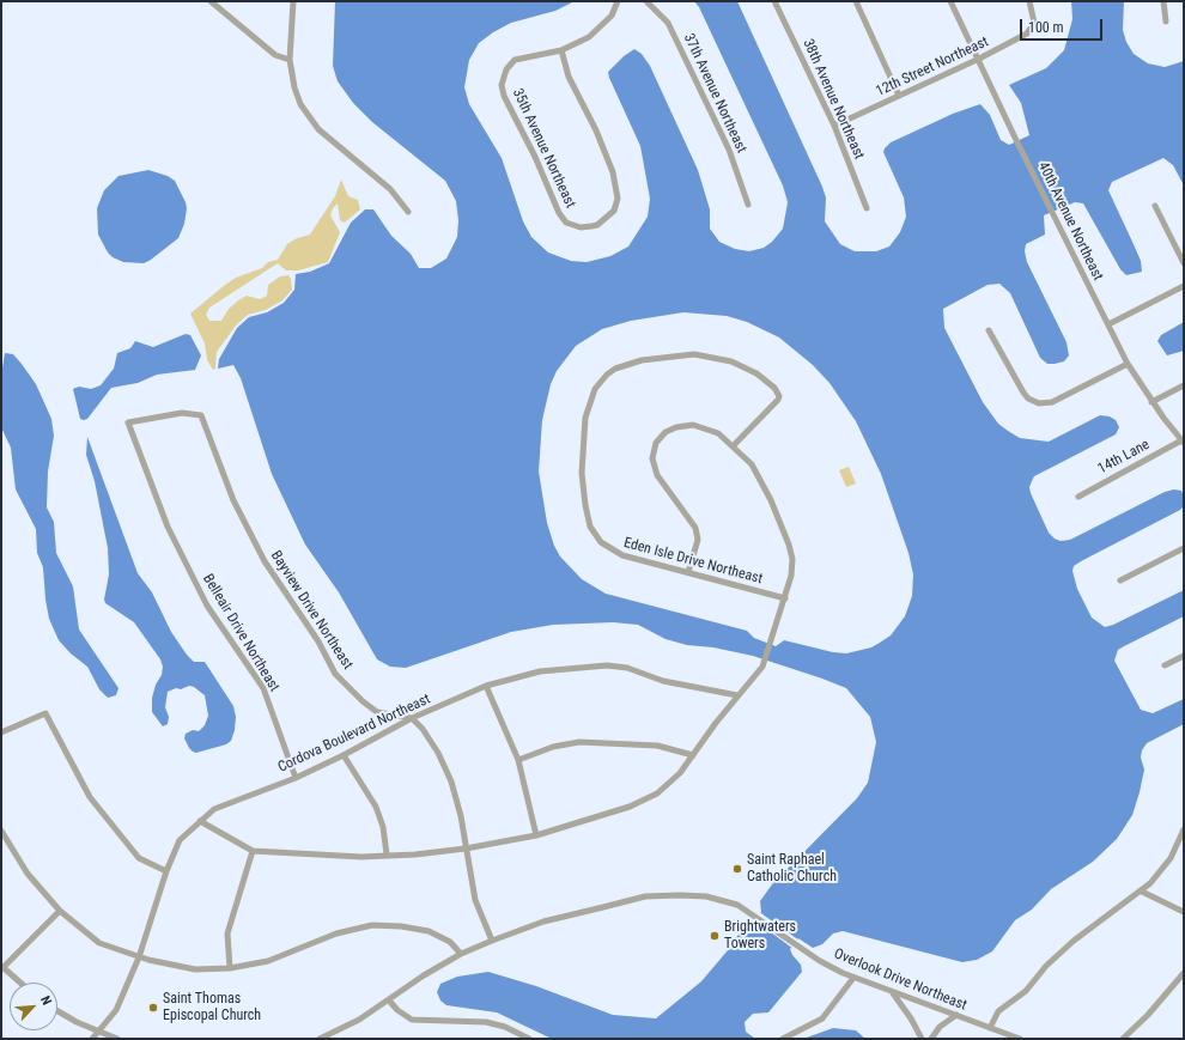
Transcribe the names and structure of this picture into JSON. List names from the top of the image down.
{
  "streets": {
    "street": [
      "12th Street Northeast",
      "37th Avenue Northeast",
      "38th Avenue Northeast",
      "35th Avenue Northeast",
      "40th Avenue Northeast",
      "14th Lane",
      "Eden Isle Drive Northeast",
      "Bayview Drive Northeast",
      "Belleair Drive Northeast",
      "Cordova Boulevard Northeast",
      "Overlook Drive Northeast"
    ]
  },
  "crossings": [
    ["12th Street Northeast", "38th Avenue Northeast"],
    ["12th Street Northeast", "40th Avenue Northeast"],
    ["40th Avenue Northeast", "14th Lane"],
    ["Bayview Drive Northeast", "Belleair Drive Northeast"],
    ["Bayview Drive Northeast", "Cordova Boulevard Northeast"],
    ["Belleair Drive Northeast", "Cordova Boulevard Northeast"]
  ],
  "places": ["Saint Raphael Catholic Church", "Brightwaters Towers", "Saint Thomas Episcopal Church"],
  "scale_bar": "100 m",
  "north": "top right"
}
